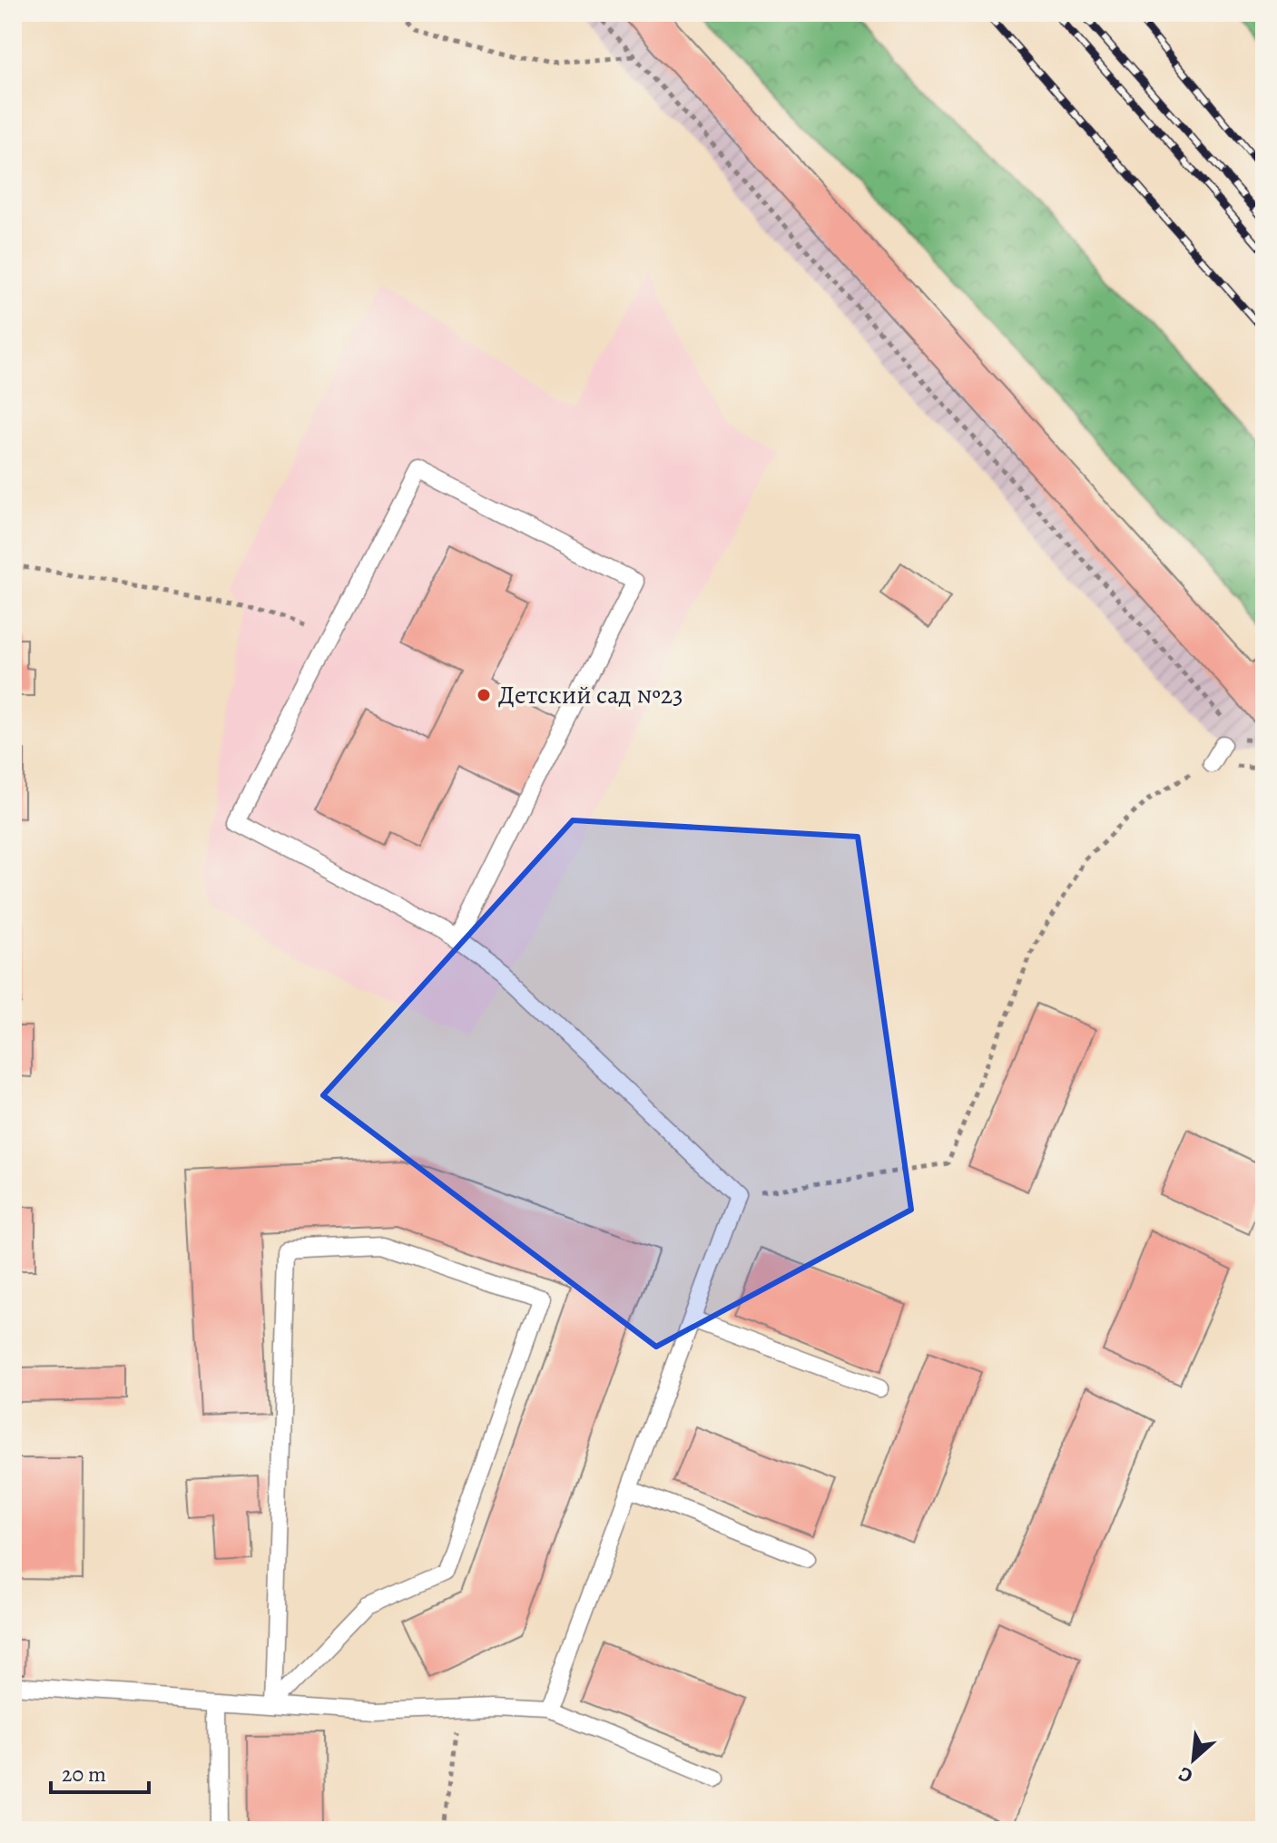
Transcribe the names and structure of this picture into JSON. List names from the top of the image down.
{
  "places": ["Детский сад №23"],
  "scale_bar": "20 m",
  "north": "bottom left"
}
